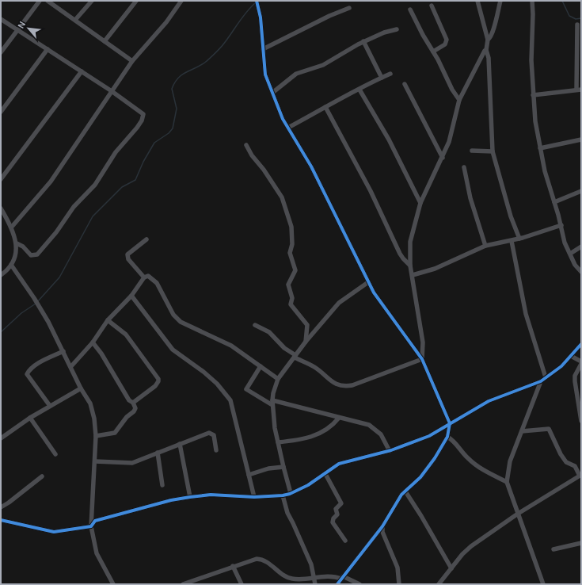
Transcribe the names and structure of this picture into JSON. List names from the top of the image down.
{
  "north": "top left"
}
